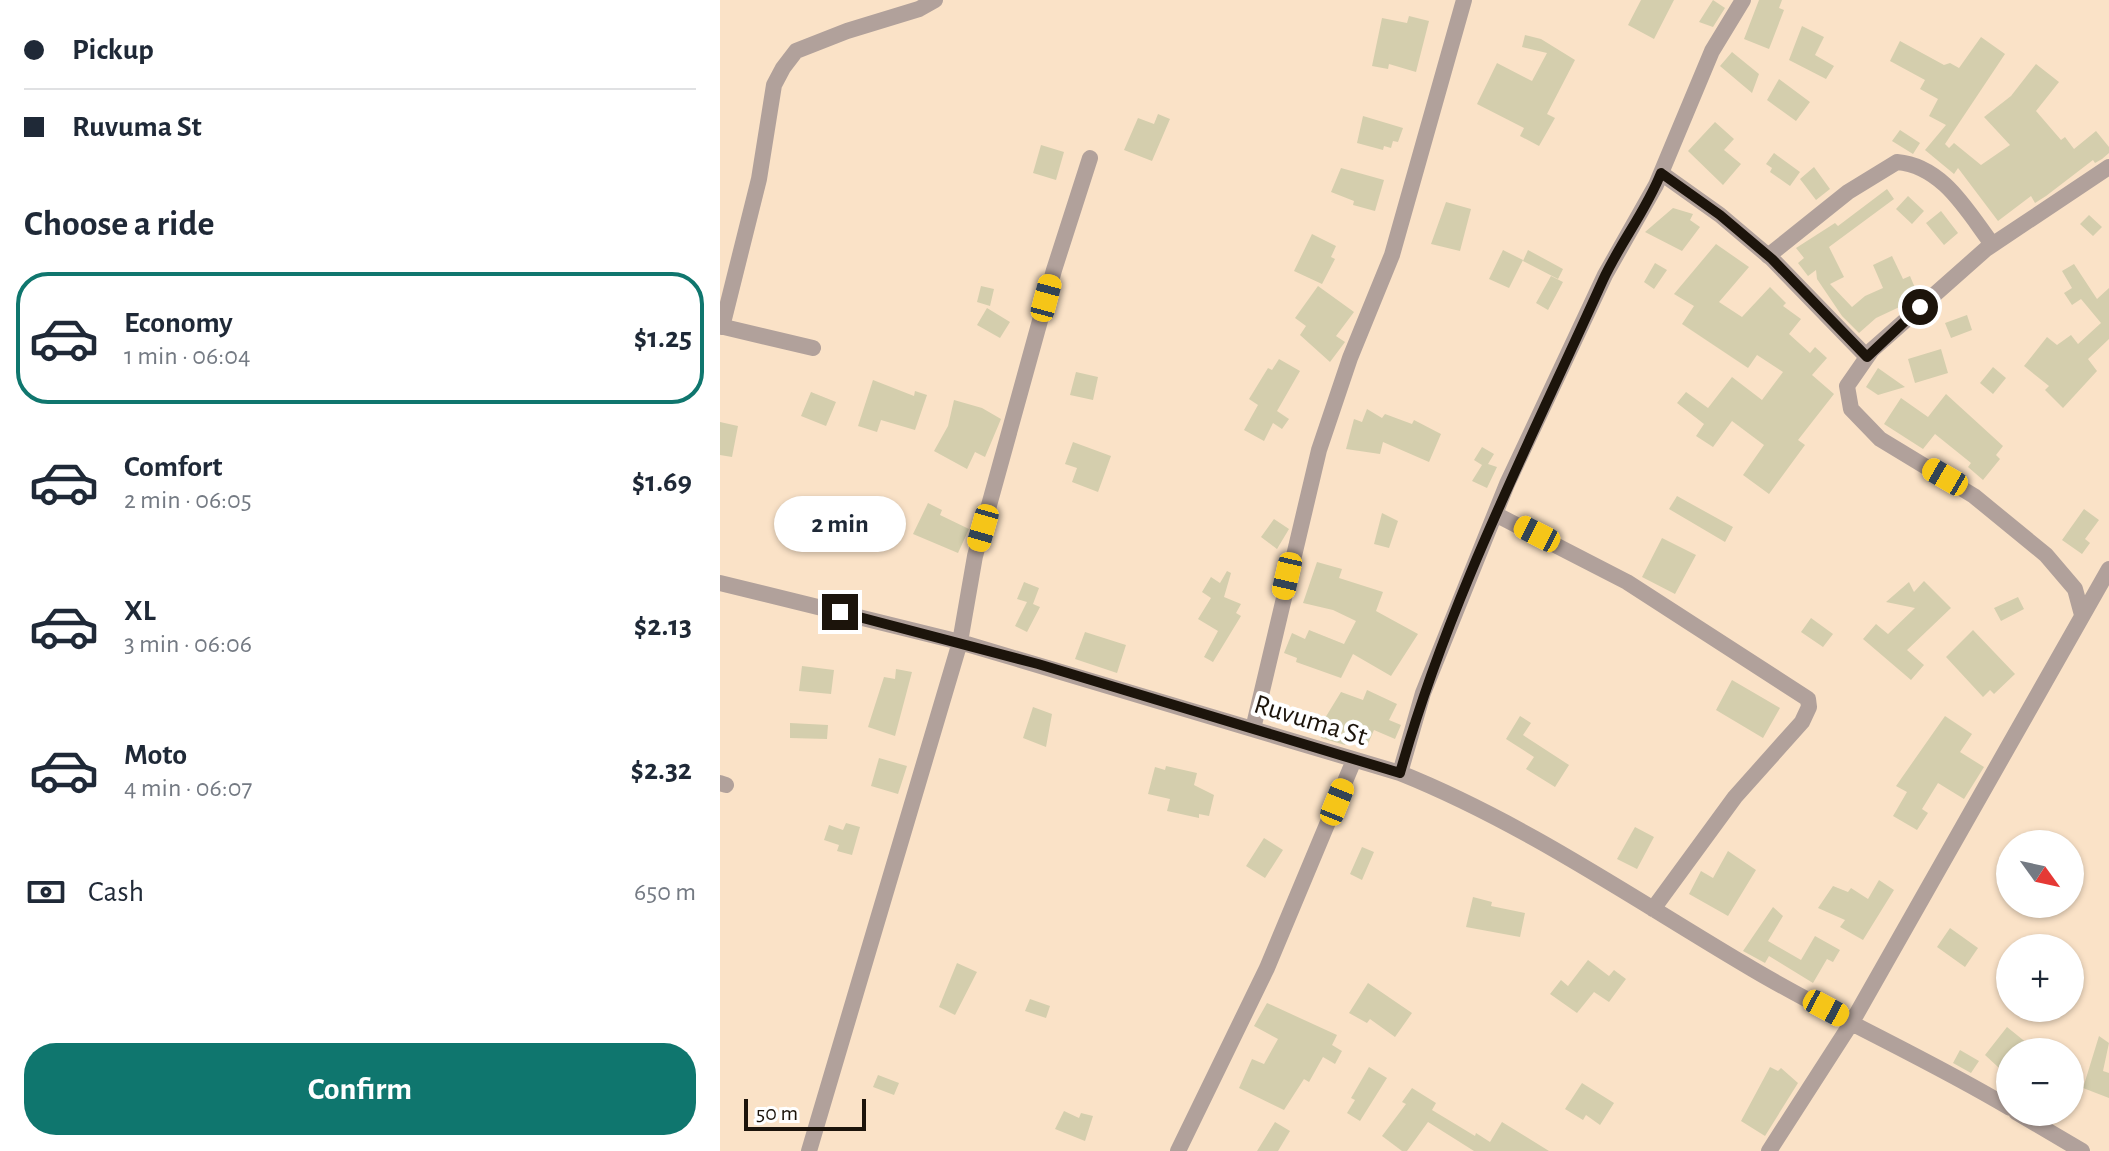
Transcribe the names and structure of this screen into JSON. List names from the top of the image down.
{
  "streets": {
    "street": ["Ruvuma St"]
  },
  "scale_bar": "50 m",
  "north": "bottom right",
  "page": {
    "banner": ["Pickup", "Ruvuma St"],
    "heading": "Choose a ride",
    "list": [
      {
        "name": "Economy",
        "note": "1 min · 06:04",
        "value": "$1.25"
      },
      {
        "name": "Comfort",
        "note": "2 min · 06:05",
        "value": "$1.69"
      },
      {
        "name": "XL",
        "note": "3 min · 06:06",
        "value": "$2.13"
      },
      {
        "name": "Moto",
        "note": "4 min · 06:07",
        "value": "$2.32"
      }
    ],
    "bubble": "2 min",
    "map_buttons": ["+", "−"],
    "pay": ["Cash", "650 m"],
    "buttons": "Confirm",
    "scale": "50 m"
  }
}
